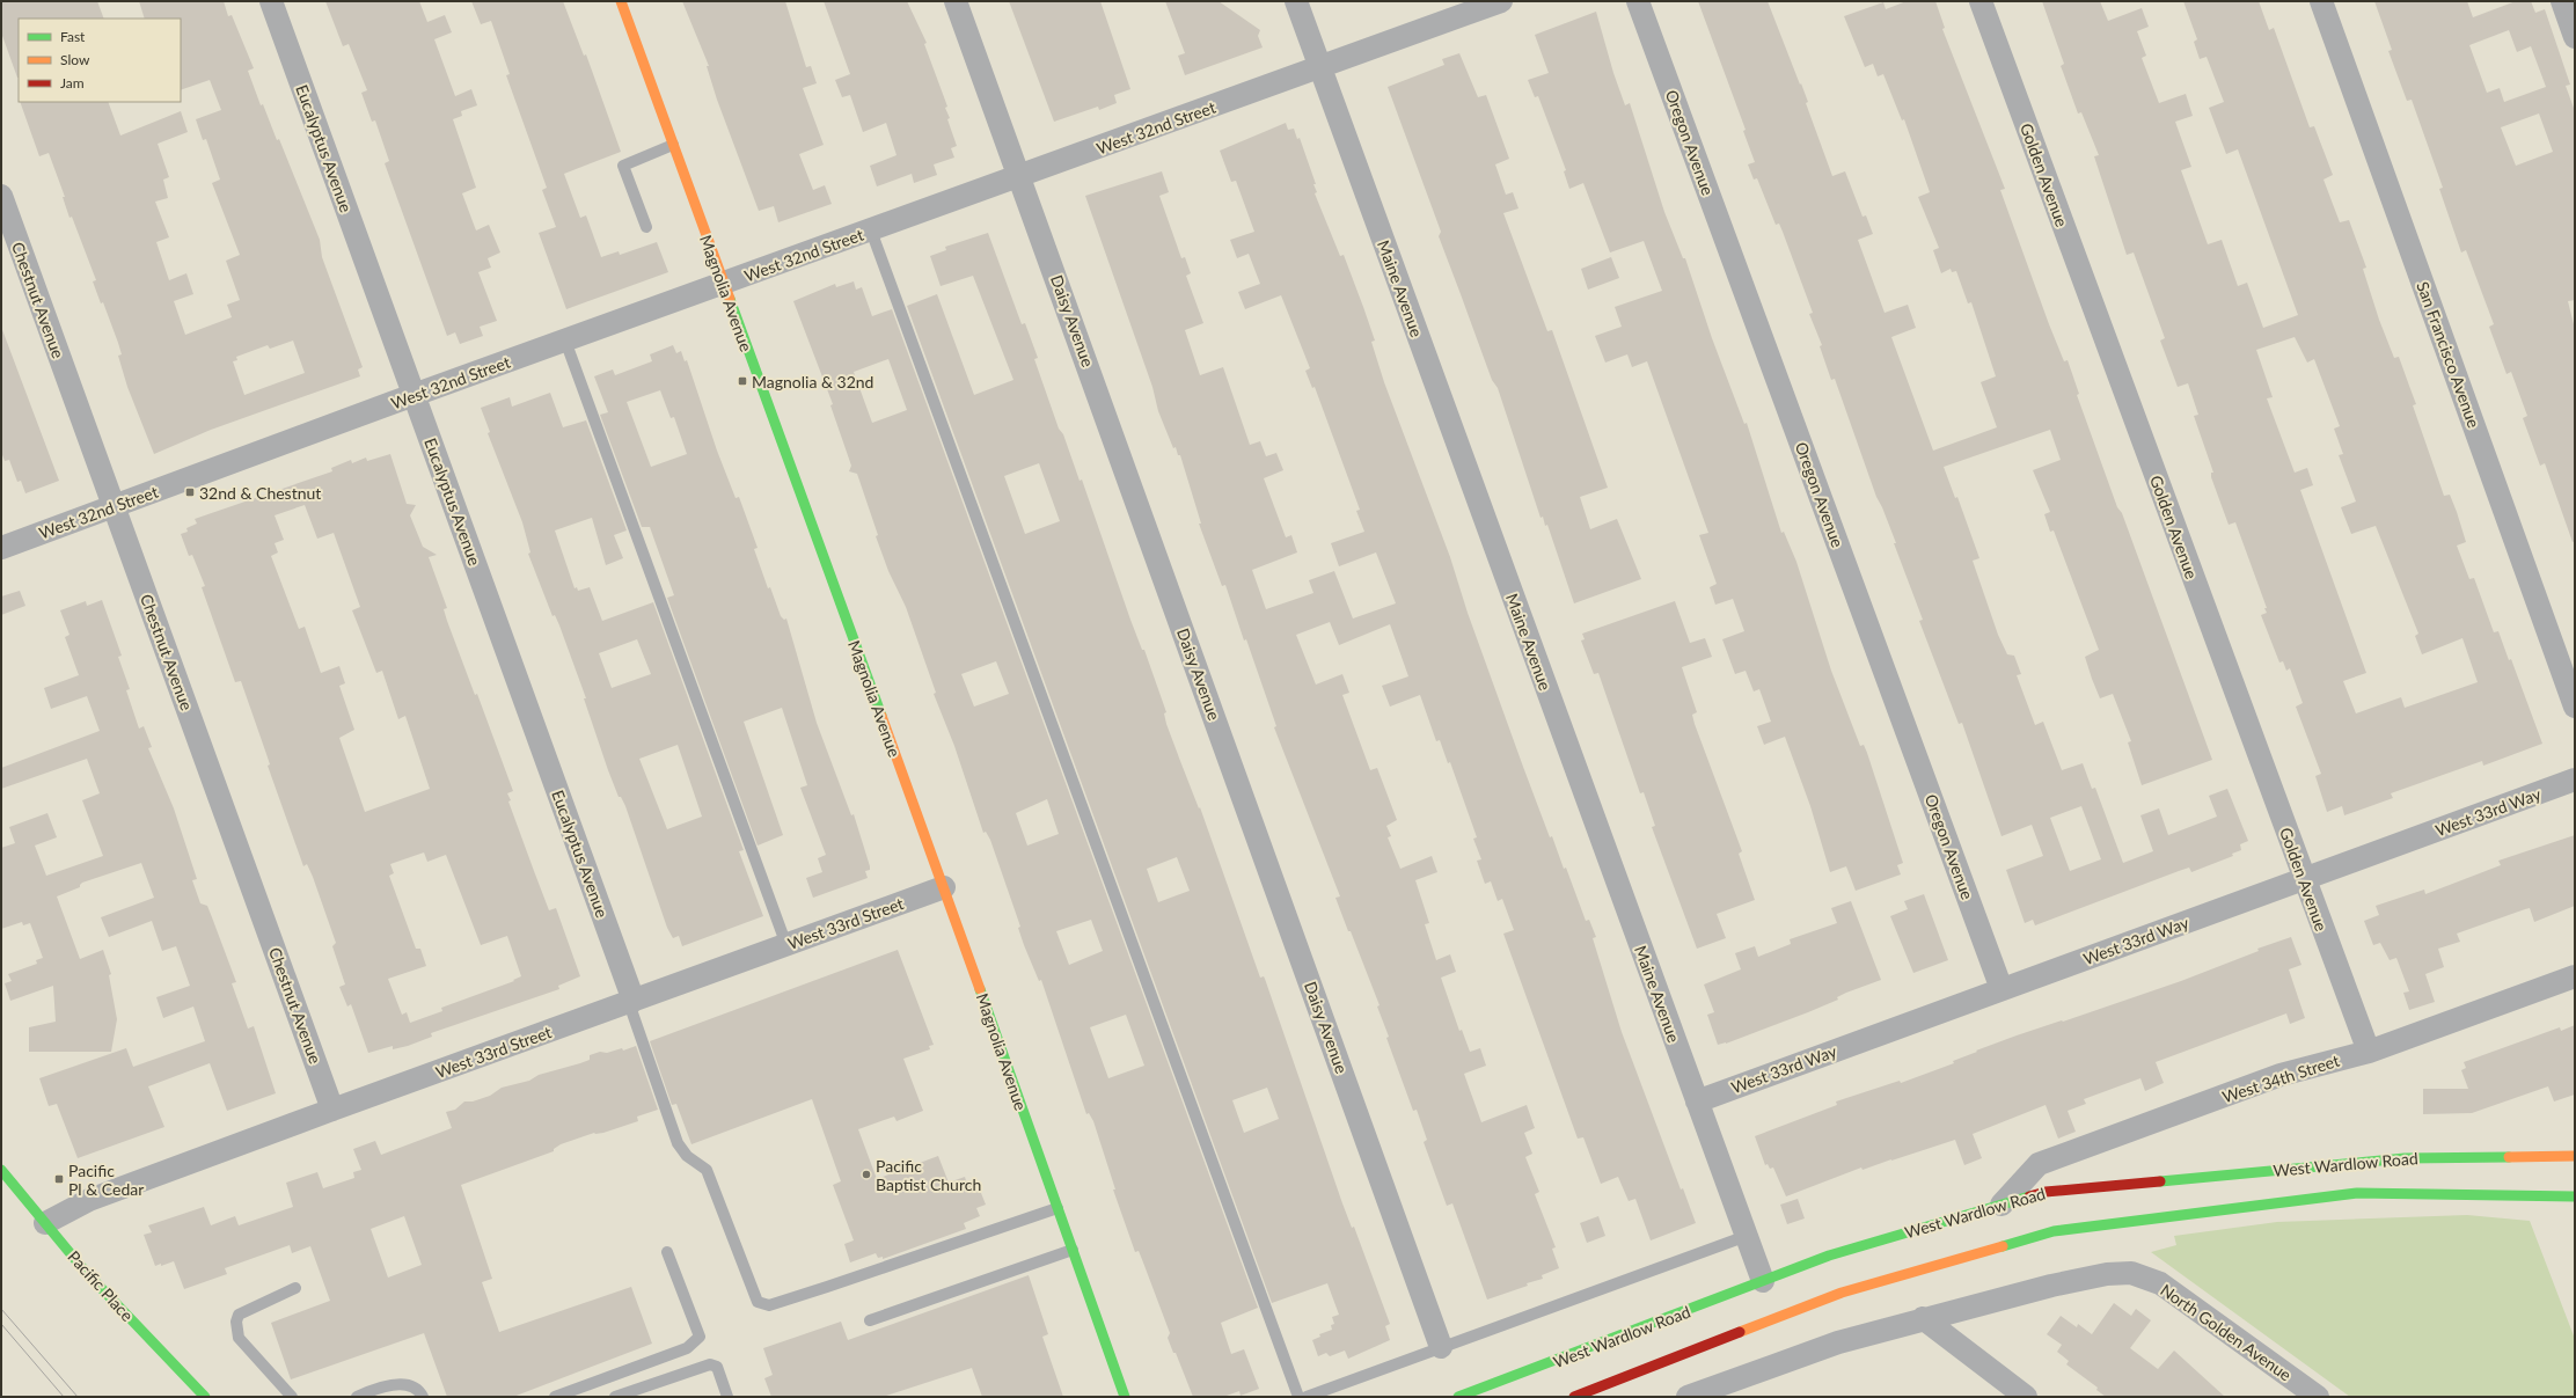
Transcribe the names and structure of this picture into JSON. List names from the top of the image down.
{
  "streets": {
    "main road": ["Magnolia Avenue", "West Wardlow Road", "Pacific Place"],
    "street": [
      "West 32nd Street",
      "Oregon Avenue",
      "Eucalyptus Avenue",
      "Golden Avenue",
      "Maine Avenue",
      "Chestnut Avenue",
      "Daisy Avenue",
      "San Francisco Avenue",
      "West 33rd Way",
      "West 33rd Street",
      "West 34th Street",
      "North Golden Avenue"
    ]
  },
  "crossings": [
    ["West 32nd Street", "Eucalyptus Avenue"],
    ["West 32nd Street", "Maine Avenue"],
    ["West 32nd Street", "Magnolia Avenue"],
    ["West 32nd Street", "Chestnut Avenue"],
    ["West 32nd Street", "Daisy Avenue"],
    ["Oregon Avenue", "West 33rd Way"],
    ["Eucalyptus Avenue", "West 33rd Street"],
    ["Golden Avenue", "West 33rd Way"],
    ["Golden Avenue", "West 34th Street"],
    ["Maine Avenue", "West 33rd Way"],
    ["Maine Avenue", "West Wardlow Road"],
    ["Magnolia Avenue", "West 33rd Street"],
    ["Chestnut Avenue", "West 33rd Street"],
    ["West 33rd Street", "Pacific Place"],
    ["West 34th Street", "West Wardlow Road"]
  ],
  "places": {
    "transit": ["Magnolia & 32nd", "32nd & Chestnut", "Pacific Pl & Cedar"],
    "other": ["Pacific Baptist Church"]
  },
  "legend": ["Fast", "Slow", "Jam"]
}
